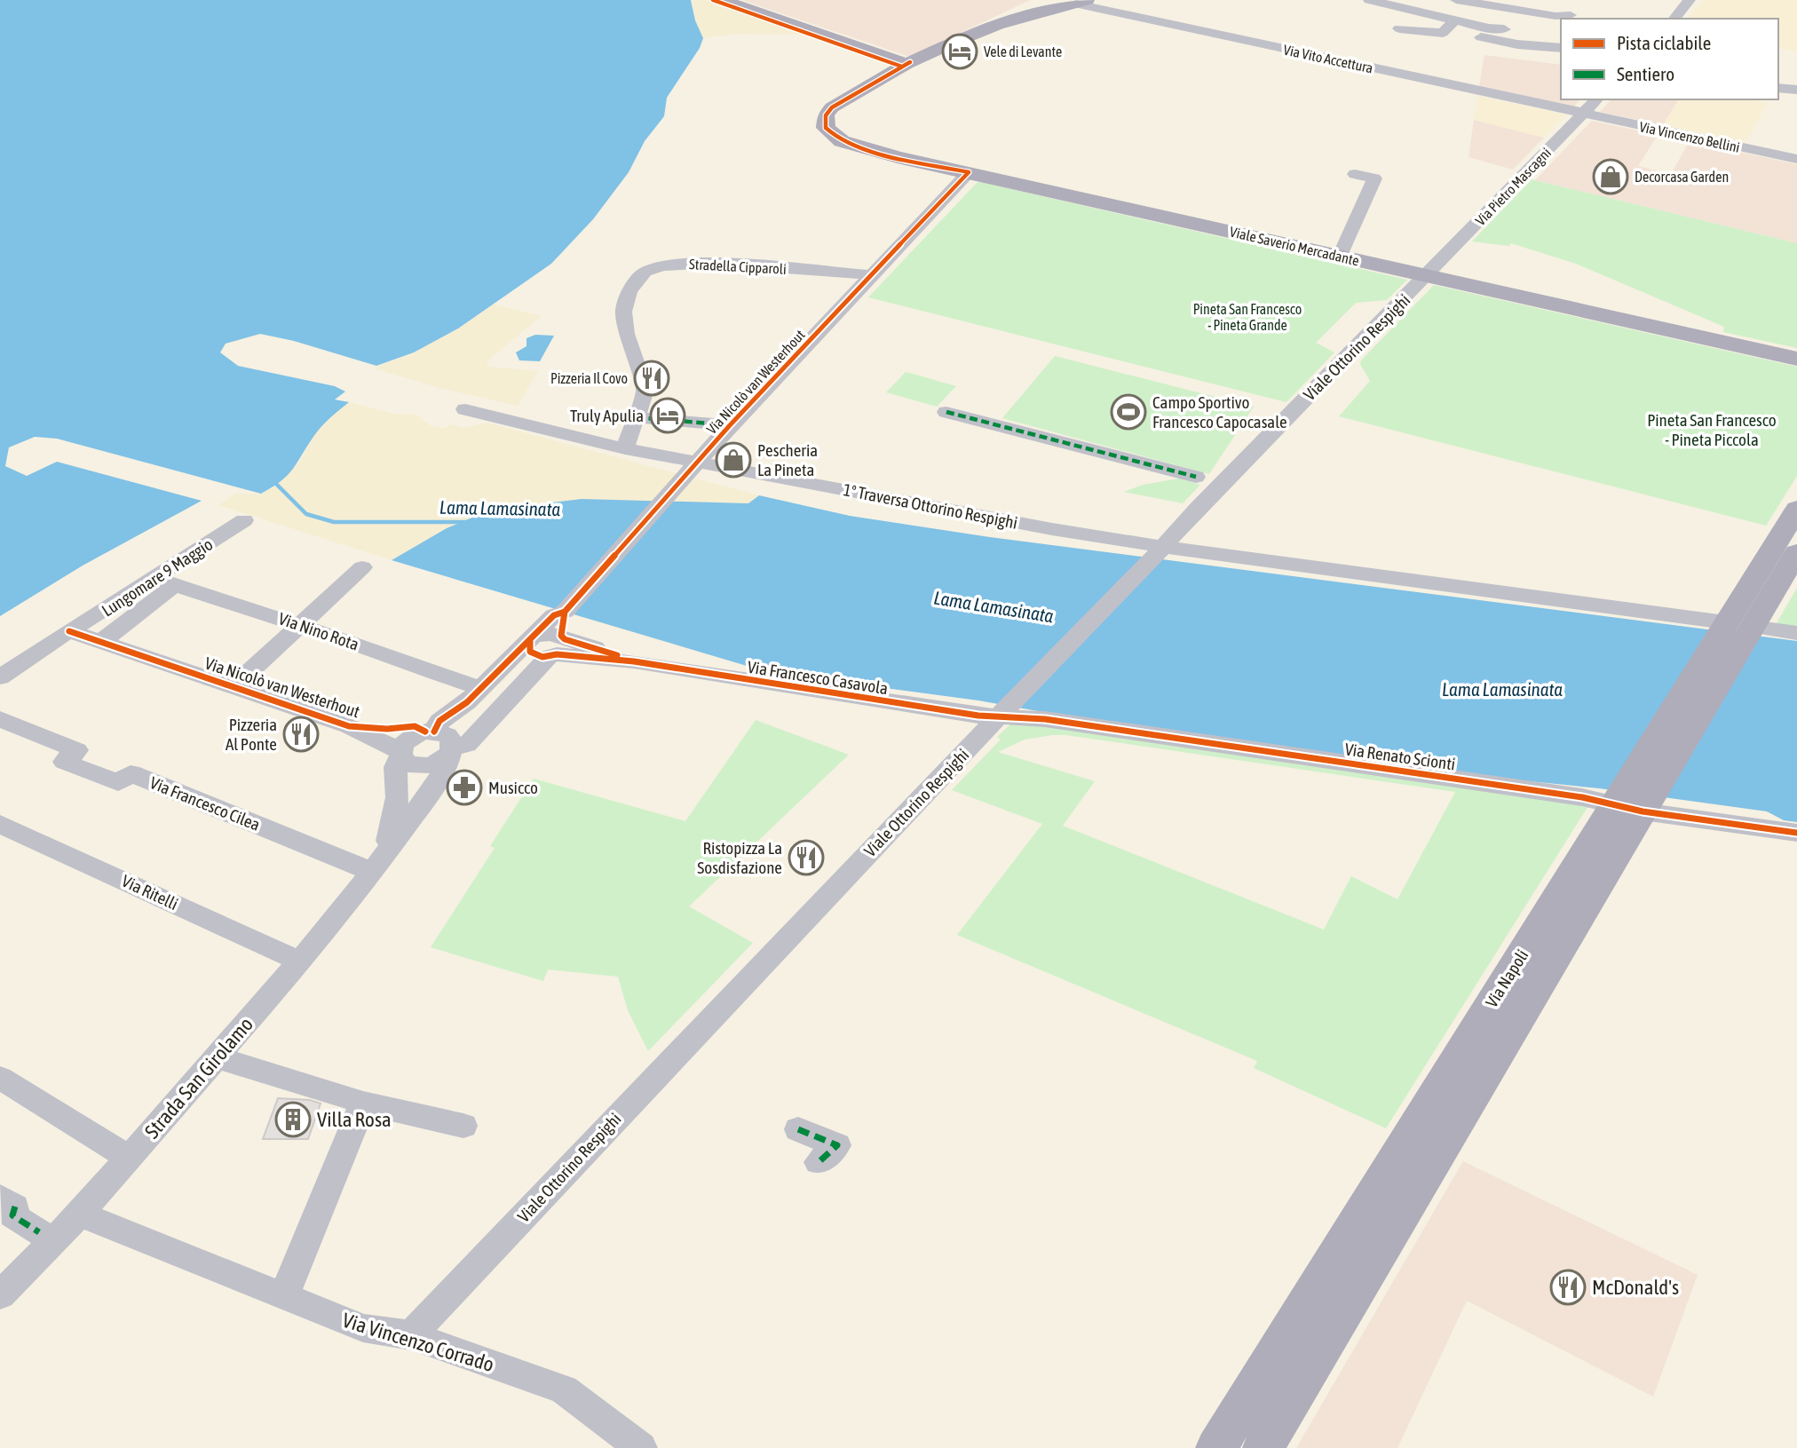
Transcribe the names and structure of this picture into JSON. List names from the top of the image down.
{
  "streets": {
    "main road": ["Viale Saverio Mercadante", "Via Napoli"],
    "street": [
      "Via Vito Accettura",
      "Via Vincenzo Bellini",
      "Via Pietro Mascagni",
      "Stradella Cipparoli",
      "Viale Ottorino Respighi",
      "Via Nicolò van Westerhout",
      "1° Traversa Ottorino Respighi",
      "Lungomare 9 Maggio",
      "Via Nino Rota",
      "Via Francesco Casavola",
      "Via Renato Scionti",
      "Via Francesco Cilea",
      "Via Ritelli",
      "Strada San Girolamo",
      "Via Vincenzo Corrado"
    ]
  },
  "crossings": [
    ["Via Vito Accettura", "Via Vincenzo Bellini"],
    ["Via Vito Accettura", "Via Pietro Mascagni"],
    ["Via Vincenzo Bellini", "Via Pietro Mascagni"],
    ["Via Pietro Mascagni", "Viale Saverio Mercadante"],
    ["Via Pietro Mascagni", "Viale Ottorino Respighi"],
    ["Viale Saverio Mercadante", "Viale Ottorino Respighi"],
    ["Viale Saverio Mercadante", "Via Nicolò van Westerhout"],
    ["Stradella Cipparoli", "Via Nicolò van Westerhout"],
    ["Viale Ottorino Respighi", "1° Traversa Ottorino Respighi"],
    ["Viale Ottorino Respighi", "Via Francesco Casavola"],
    ["Viale Ottorino Respighi", "Via Renato Scionti"],
    ["Viale Ottorino Respighi", "Via Vincenzo Corrado"],
    ["Via Nicolò van Westerhout", "1° Traversa Ottorino Respighi"],
    ["Via Nicolò van Westerhout", "Lungomare 9 Maggio"],
    ["Via Nicolò van Westerhout", "Via Nino Rota"],
    ["Via Nicolò van Westerhout", "Via Francesco Casavola"],
    ["Via Nicolò van Westerhout", "Strada San Girolamo"],
    ["Lungomare 9 Maggio", "Via Nino Rota"],
    ["Via Francesco Casavola", "Via Renato Scionti"],
    ["Via Renato Scionti", "Via Napoli"],
    ["Via Francesco Cilea", "Strada San Girolamo"],
    ["Via Ritelli", "Strada San Girolamo"],
    ["Strada San Girolamo", "Via Vincenzo Corrado"]
  ],
  "water": ["Lama Lamasinata"],
  "parks": ["Pineta San Francesco - Pineta Grande", "Pineta San Francesco - Pineta Piccola"],
  "places": {
    "hotel": ["Vele di Levante", "Truly Apulia"],
    "shop": ["Decorcasa Garden", "Pescheria La Pineta"],
    "restaurant": [
      "Pizzeria Il Covo",
      "Pizzeria Al Ponte",
      "Ristopizza La Sosdisfazione",
      "McDonald's"
    ],
    "sports": ["Campo Sportivo Francesco Capocasale"],
    "pharmacy": ["Musicco"],
    "building": ["Villa Rosa"]
  },
  "legend": ["Pista ciclabile", "Sentiero"]
}
